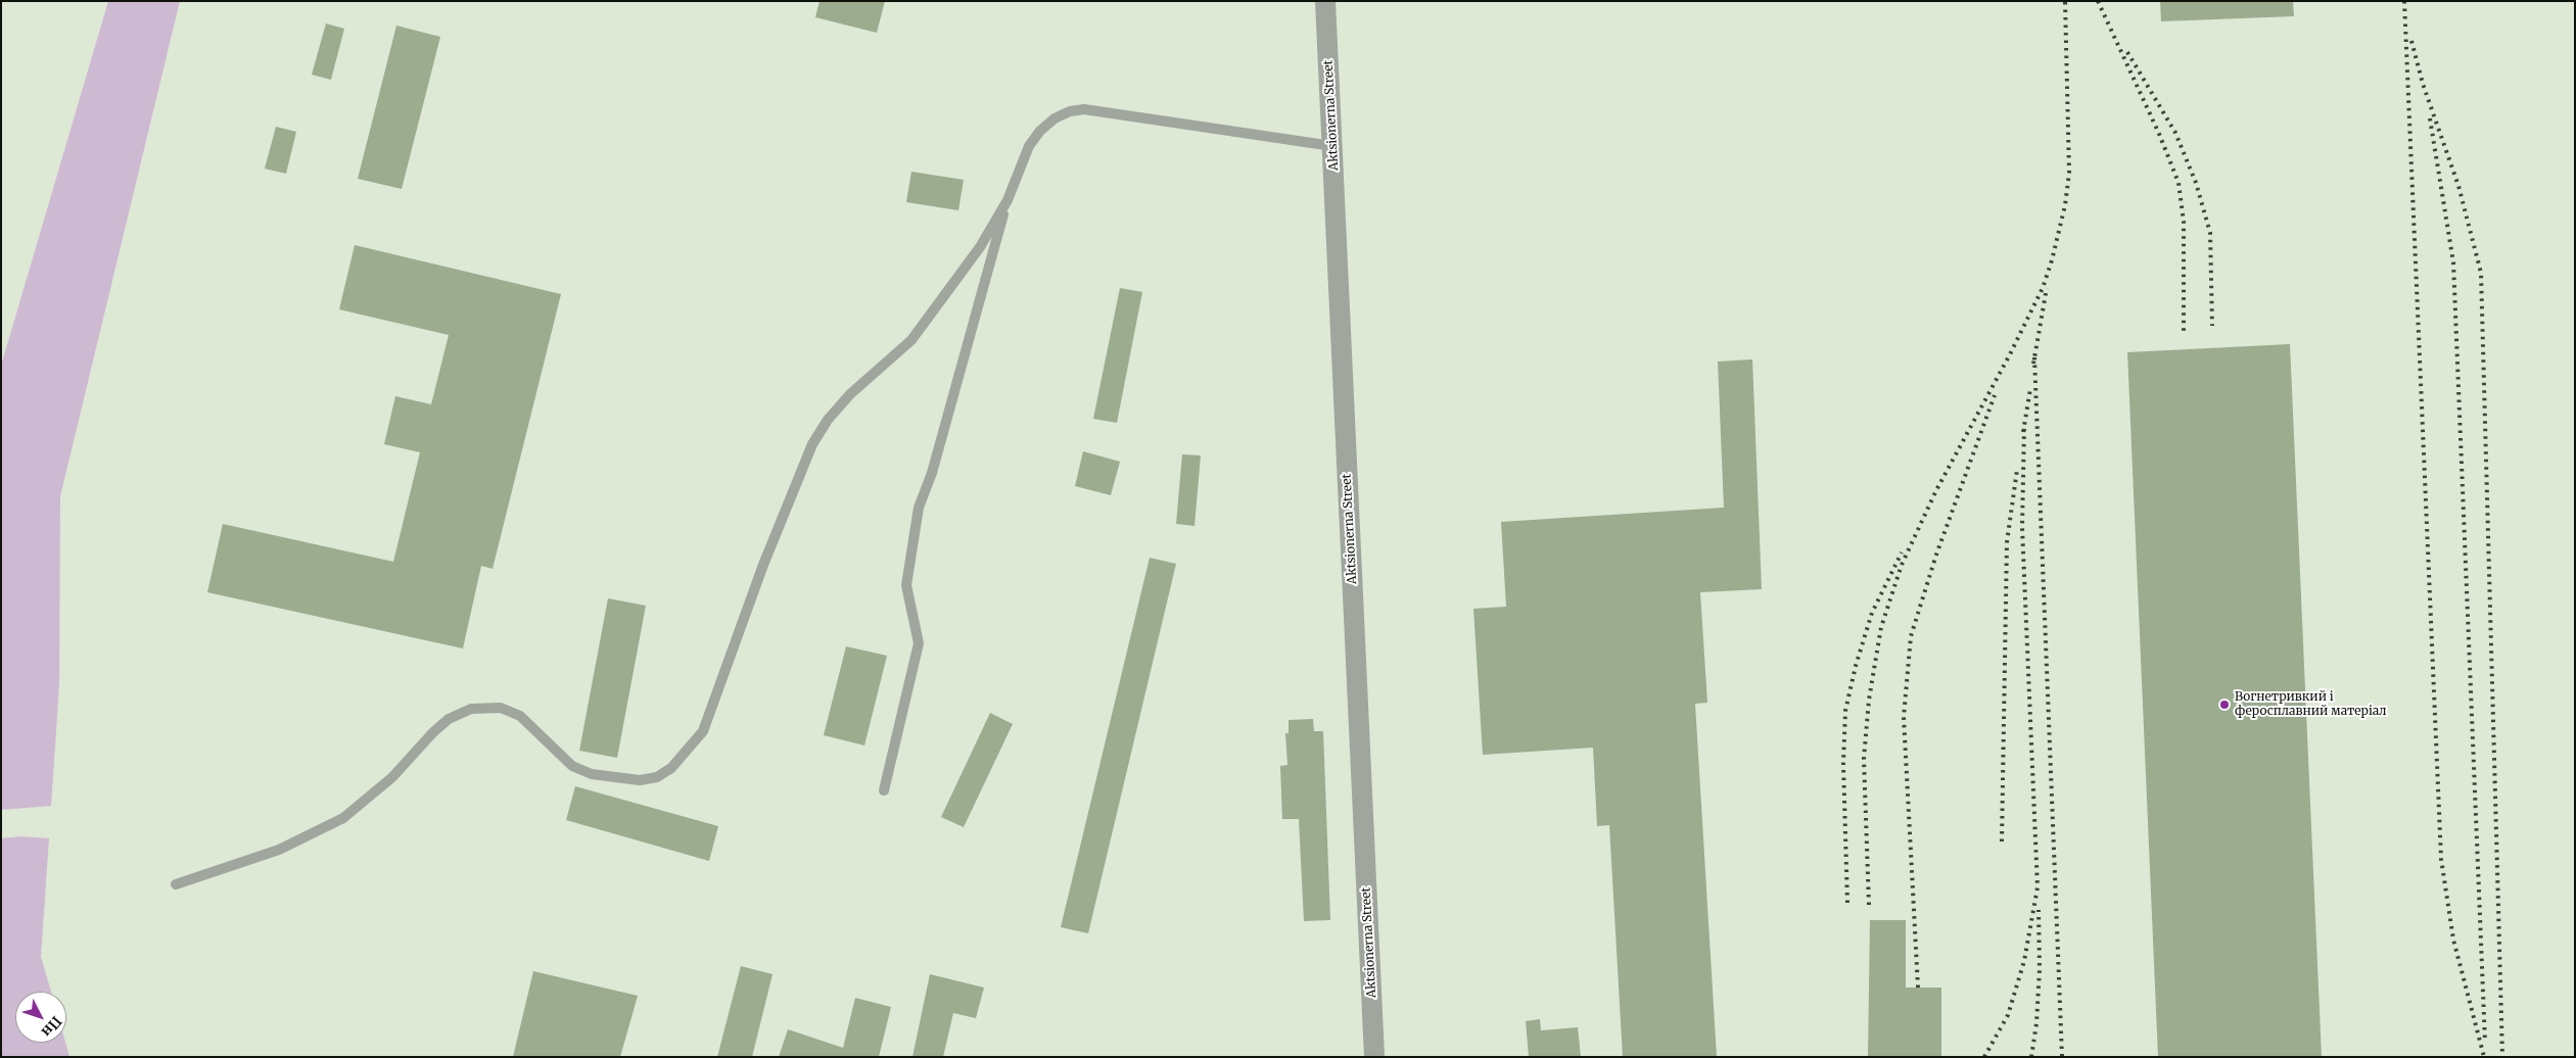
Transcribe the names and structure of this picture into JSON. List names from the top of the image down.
{
  "streets": {
    "street": ["Aktsionerna Street"]
  },
  "places": ["Вогнетривкий і феросплавний матеріал"],
  "north": "bottom right"
}
